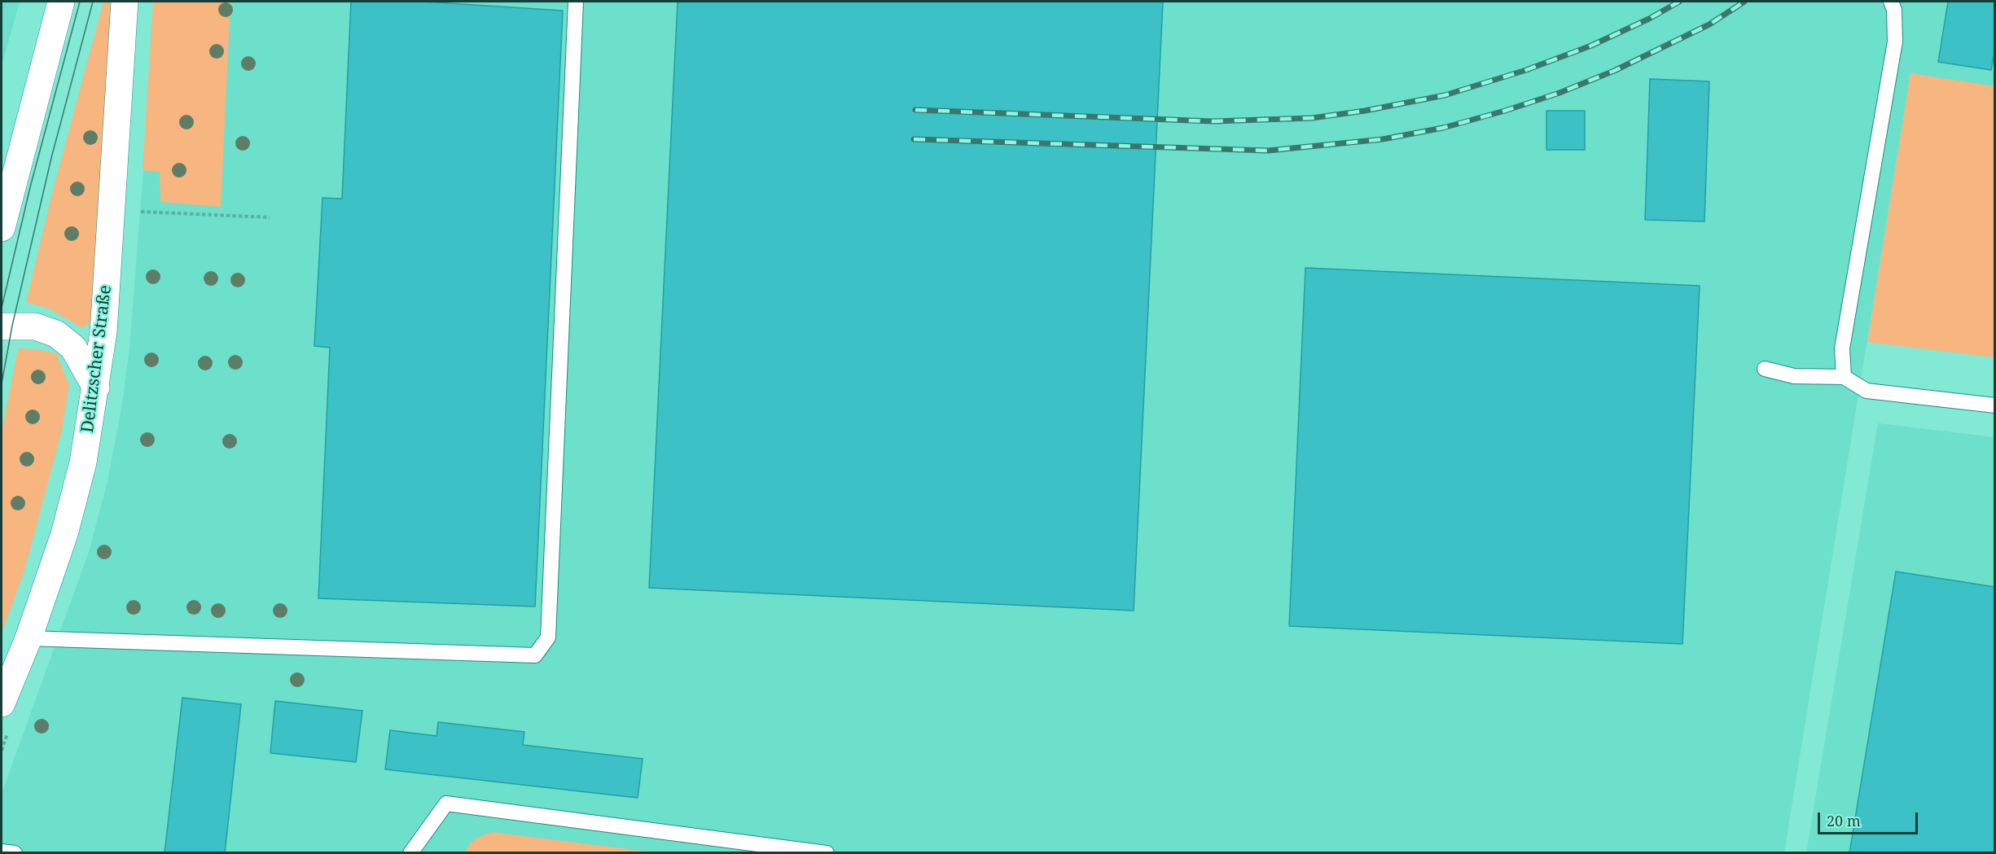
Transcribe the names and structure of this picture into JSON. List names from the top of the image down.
{
  "streets": {
    "main road": ["Delitzscher Straße"]
  },
  "scale_bar": "20 m"
}
